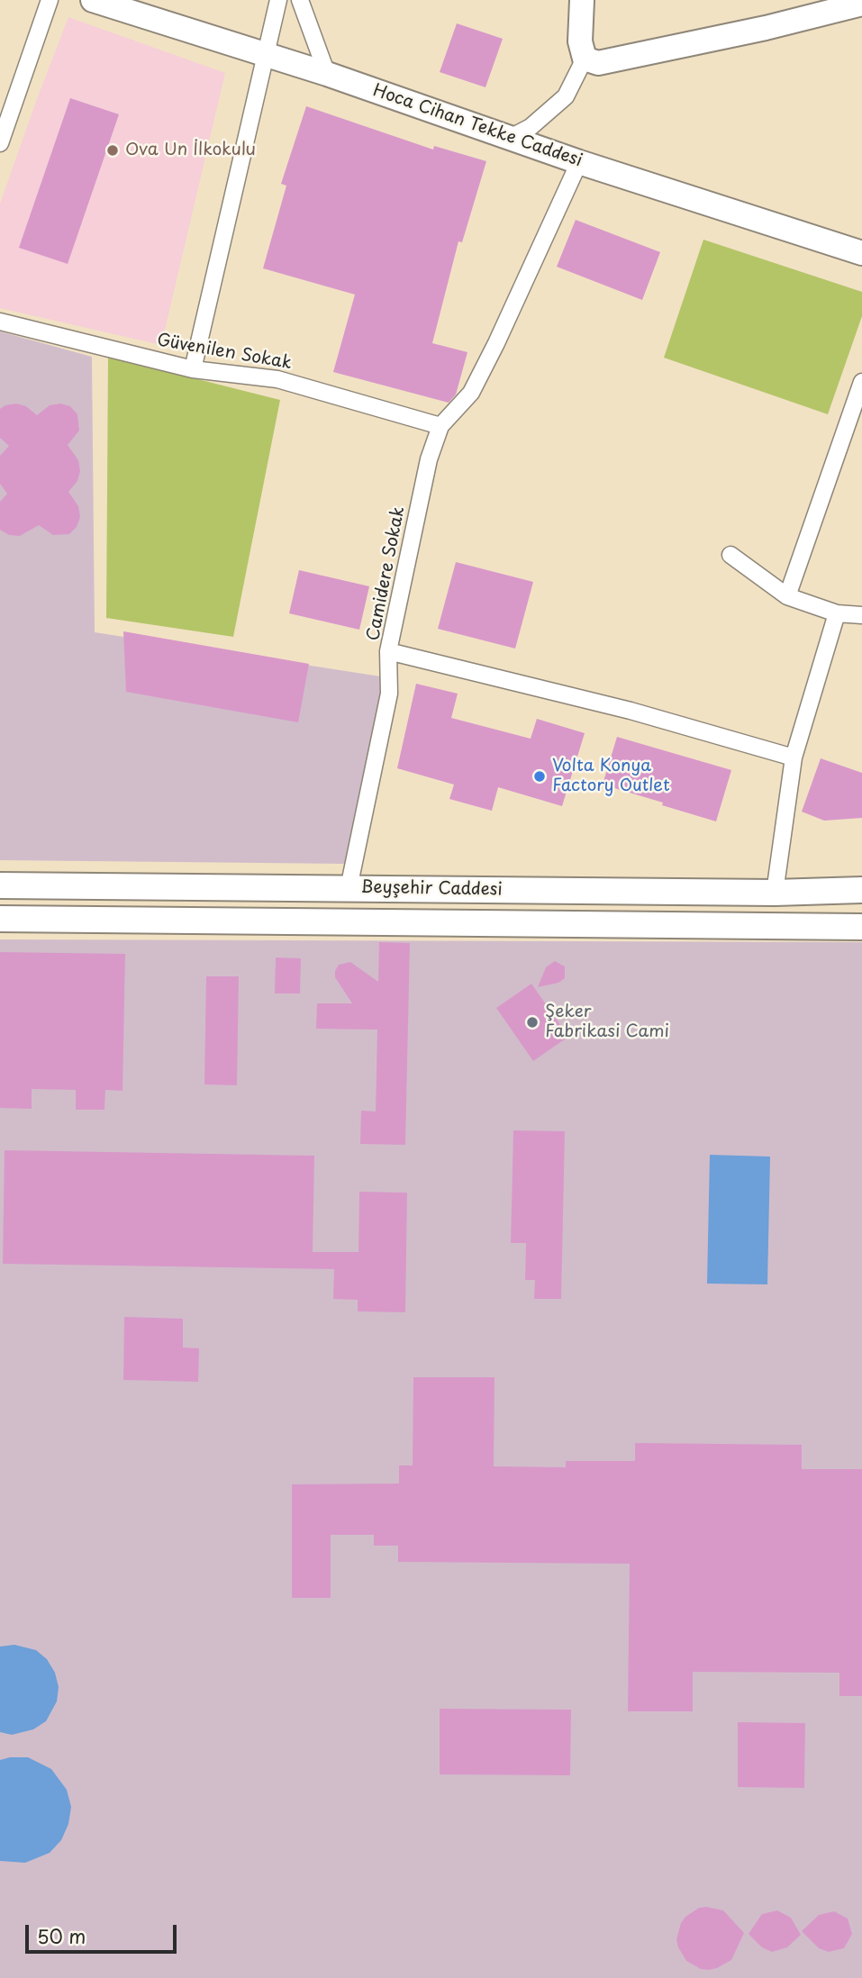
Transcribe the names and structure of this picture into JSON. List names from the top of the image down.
{
  "streets": {
    "main road": ["Beyşehir Caddesi"],
    "street": ["Hoca Cihan Tekke Caddesi", "Güvenilen Sokak", "Camidere Sokak"]
  },
  "crossings": [
    ["Hoca Cihan Tekke Caddesi", "Camidere Sokak"],
    ["Güvenilen Sokak", "Camidere Sokak"]
  ],
  "places": ["Ova Un İlkokulu", "Volta Konya Factory Outlet", "Şeker Fabrikasi Cami"],
  "scale_bar": "50 m"
}
